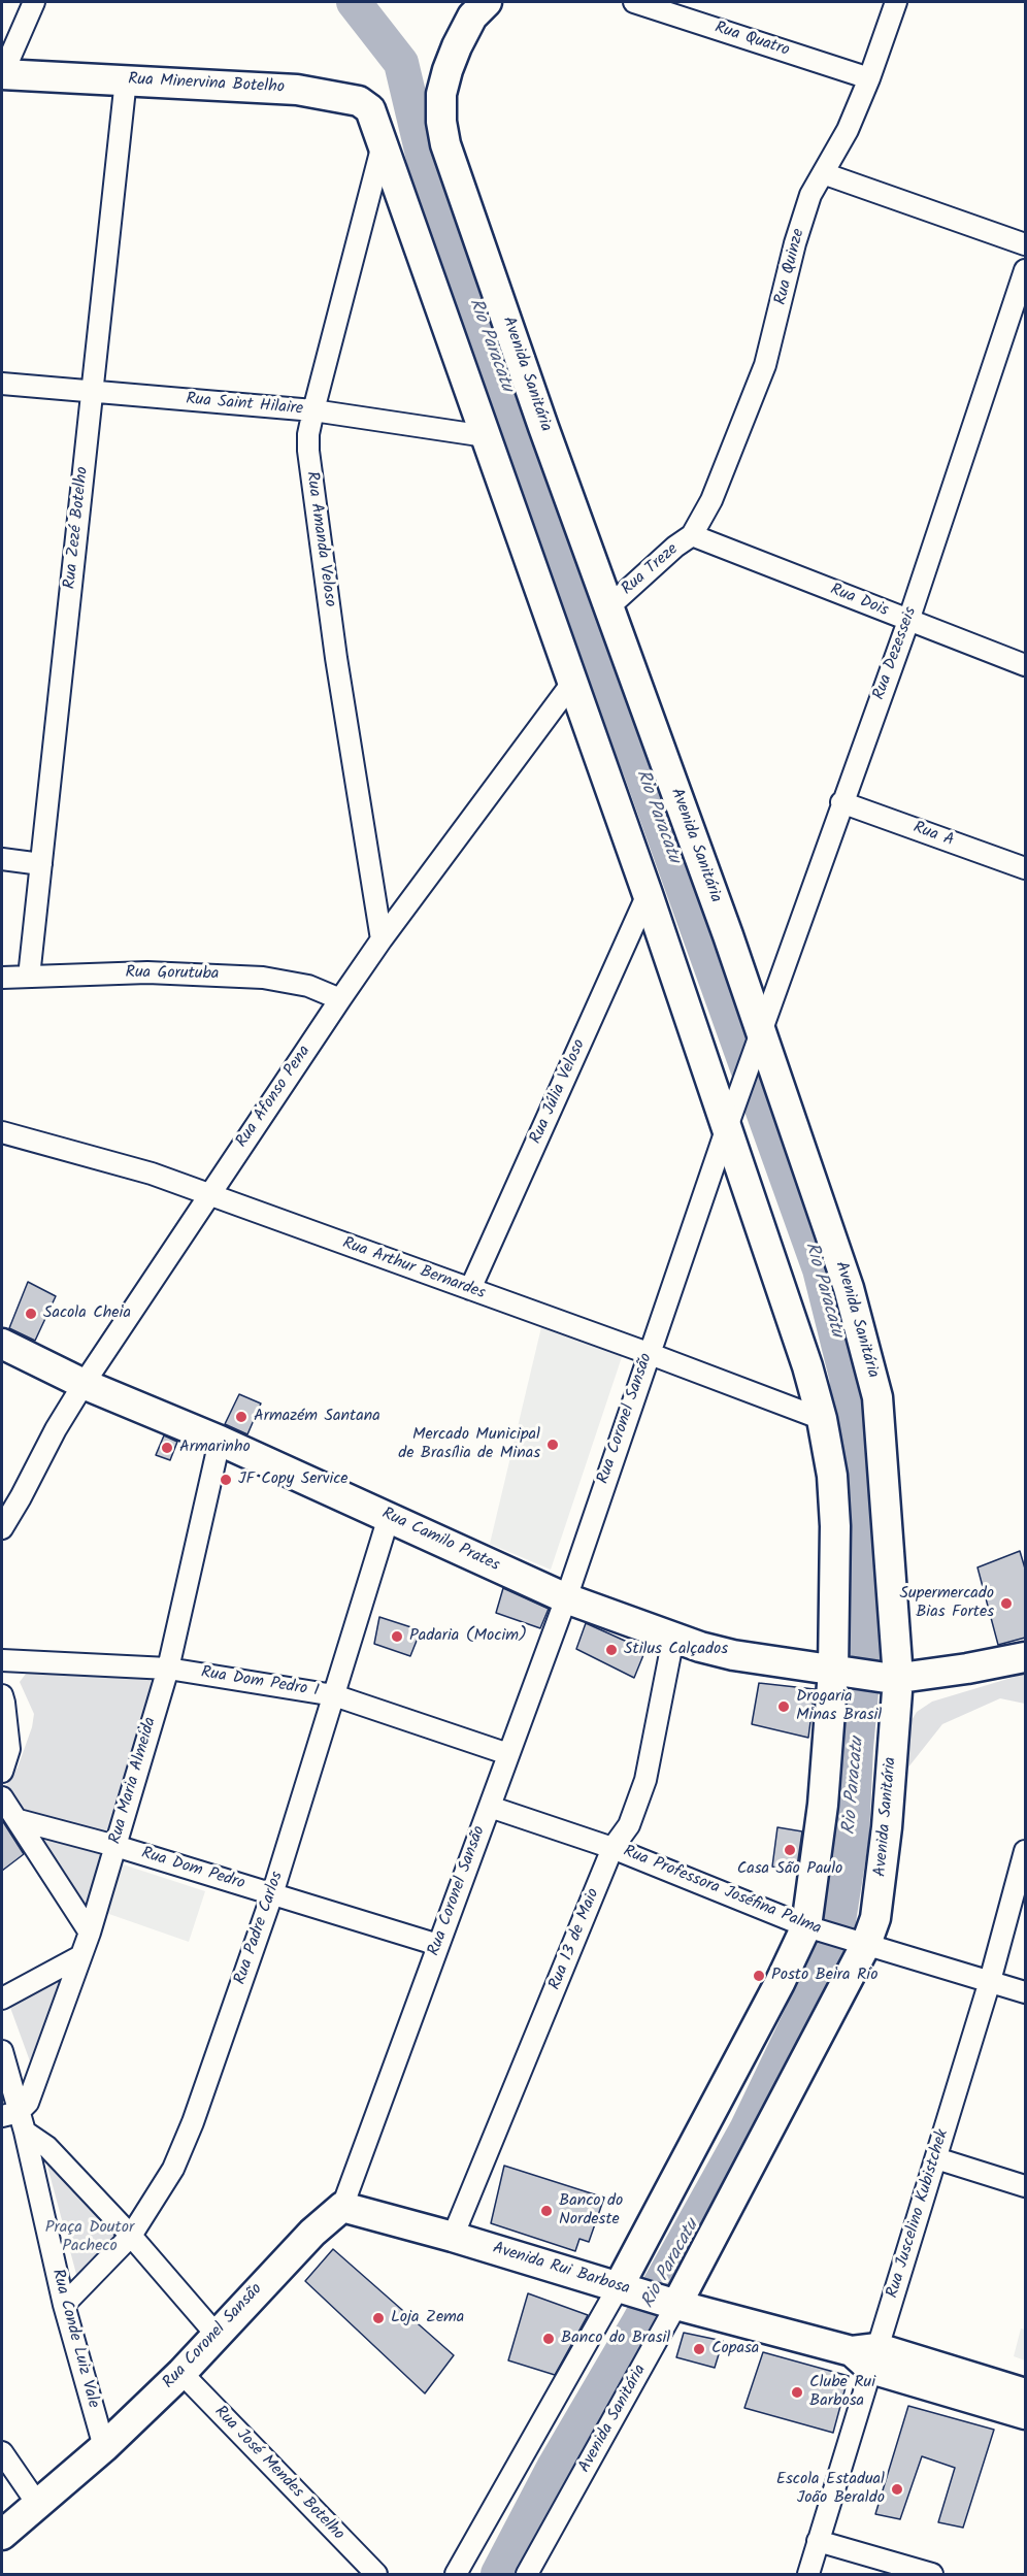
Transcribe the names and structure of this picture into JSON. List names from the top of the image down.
{
  "streets": {
    "street": [
      "Rua Quatro",
      "Rua Minervina Botelho",
      "Rua Quinze",
      "Avenida Sanitária",
      "Rua Saint Hilaire",
      "Rua Zezé Botelho",
      "Rua Amanda Veloso",
      "Rua Treze",
      "Rua Dois",
      "Rua Dezesseis",
      "Rua A",
      "Rua Gorutuba",
      "Rua Júlia Veloso",
      "Rua Afonso Pena",
      "Rua Arthur Bernardes",
      "Rua Coronel Sansão",
      "Rua Camilo Prates",
      "Rua Dom Pedro I",
      "Rua Maria Almeida",
      "Rua Dom Pedro",
      "Rua Professora Joséfina Palma",
      "Rua Padre Carlos",
      "Rua 13 de Maio",
      "Rua Juscelino Kubistchek",
      "Avenida Rui Barbosa",
      "Rua Conde Luiz Vale",
      "Rua José Mendes Botelho"
    ]
  },
  "crossings": [
    ["Rua Quatro", "Rua Quinze"],
    ["Rua Minervina Botelho", "Avenida Sanitária"],
    ["Rua Minervina Botelho", "Rua Zezé Botelho"],
    ["Rua Minervina Botelho", "Rua Amanda Veloso"],
    ["Rua Quinze", "Rua Treze"],
    ["Rua Quinze", "Rua Dois"],
    ["Avenida Sanitária", "Rua Saint Hilaire"],
    ["Avenida Sanitária", "Rua Amanda Veloso"],
    ["Avenida Sanitária", "Rua Treze"],
    ["Avenida Sanitária", "Rua Dezesseis"],
    ["Avenida Sanitária", "Rua Júlia Veloso"],
    ["Avenida Sanitária", "Rua Afonso Pena"],
    ["Avenida Sanitária", "Rua Arthur Bernardes"],
    ["Avenida Sanitária", "Rua Coronel Sansão"],
    ["Avenida Sanitária", "Rua Camilo Prates"],
    ["Avenida Sanitária", "Rua Professora Joséfina Palma"],
    ["Avenida Sanitária", "Avenida Rui Barbosa"],
    ["Rua Saint Hilaire", "Rua Zezé Botelho"],
    ["Rua Saint Hilaire", "Rua Amanda Veloso"],
    ["Rua Zezé Botelho", "Rua Gorutuba"],
    ["Rua Amanda Veloso", "Rua Afonso Pena"],
    ["Rua Treze", "Rua Dois"],
    ["Rua Dois", "Rua Dezesseis"],
    ["Rua Dezesseis", "Rua A"],
    ["Rua Dezesseis", "Rua Coronel Sansão"],
    ["Rua Gorutuba", "Rua Afonso Pena"],
    ["Rua Júlia Veloso", "Rua Arthur Bernardes"],
    ["Rua Afonso Pena", "Rua Arthur Bernardes"],
    ["Rua Afonso Pena", "Rua Camilo Prates"],
    ["Rua Arthur Bernardes", "Rua Coronel Sansão"],
    ["Rua Coronel Sansão", "Rua Camilo Prates"],
    ["Rua Coronel Sansão", "Rua Dom Pedro I"],
    ["Rua Coronel Sansão", "Rua Dom Pedro"],
    ["Rua Coronel Sansão", "Rua Professora Joséfina Palma"],
    ["Rua Coronel Sansão", "Avenida Rui Barbosa"],
    ["Rua Coronel Sansão", "Rua Conde Luiz Vale"],
    ["Rua Coronel Sansão", "Rua José Mendes Botelho"],
    ["Rua Camilo Prates", "Rua Maria Almeida"],
    ["Rua Camilo Prates", "Rua Padre Carlos"],
    ["Rua Camilo Prates", "Rua 13 de Maio"],
    ["Rua Dom Pedro I", "Rua Maria Almeida"],
    ["Rua Dom Pedro I", "Rua Padre Carlos"],
    ["Rua Maria Almeida", "Rua Dom Pedro"],
    ["Rua Maria Almeida", "Rua Conde Luiz Vale"],
    ["Rua Dom Pedro", "Rua Padre Carlos"],
    ["Rua Professora Joséfina Palma", "Rua 13 de Maio"],
    ["Rua Professora Joséfina Palma", "Rua Juscelino Kubistchek"],
    ["Rua Padre Carlos", "Rua Conde Luiz Vale"],
    ["Rua 13 de Maio", "Avenida Rui Barbosa"],
    ["Rua Juscelino Kubistchek", "Avenida Rui Barbosa"]
  ],
  "water": ["Rio Paracatu"],
  "parks": ["Praça Doutor Pacheco"],
  "places": [
    "Sacola Cheia",
    "Armazém Santana",
    "Mercado Municipal de Brasília de Minas",
    "Armarinho",
    "JF Copy Service",
    "Supermercado Bias Fortes",
    "Padaria (Mocim)",
    "Stilus Calçados",
    "Drogaria Minas Brasil",
    "Casa São Paulo",
    "Posto Beira Rio",
    "Banco do Nordeste",
    "Loja Zema",
    "Banco do Brasil",
    "Copasa",
    "Clube Rui Barbosa",
    "Escola Estadual João Beraldo"
  ]
}
